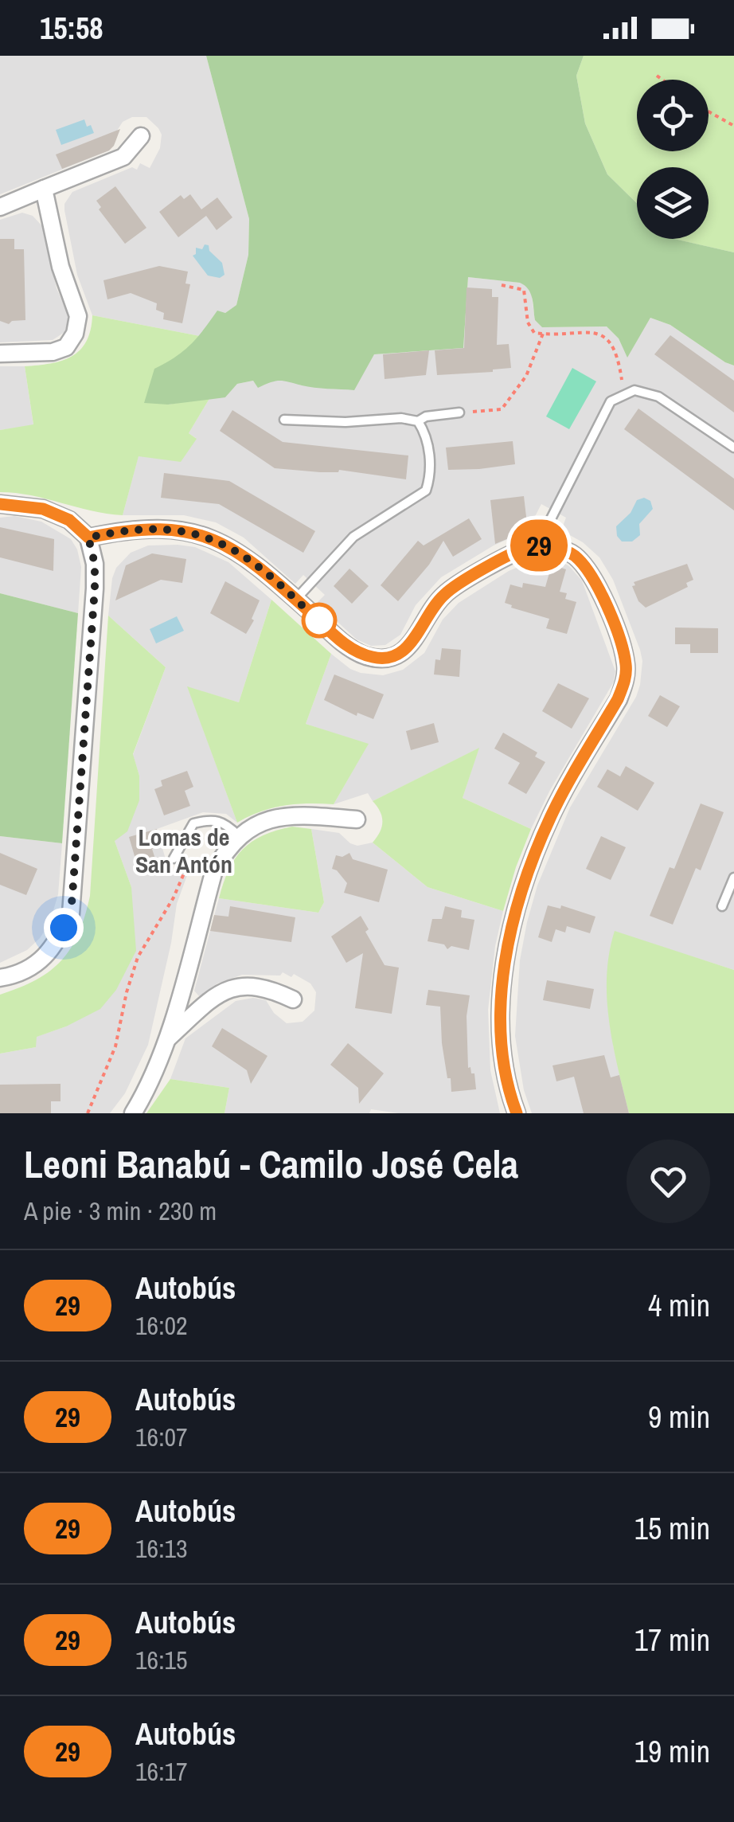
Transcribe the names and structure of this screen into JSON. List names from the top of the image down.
{
  "districts": ["Lomas de San Antón"],
  "lines": ["bus line 29"],
  "page": {
    "status": "15:58",
    "on_map": "29",
    "heading": ["Leoni Banabú - Camilo José Cela", "A pie · 3 min · 230 m"],
    "list": [
      {
        "mark": "29",
        "name": "Autobús",
        "note": "16:02",
        "value": "4 min"
      },
      {
        "mark": "29",
        "name": "Autobús",
        "note": "16:07",
        "value": "9 min"
      },
      {
        "mark": "29",
        "name": "Autobús",
        "note": "16:13",
        "value": "15 min"
      },
      {
        "mark": "29",
        "name": "Autobús",
        "note": "16:15",
        "value": "17 min"
      },
      {
        "mark": "29",
        "name": "Autobús",
        "note": "16:17",
        "value": "19 min"
      }
    ]
  }
}
